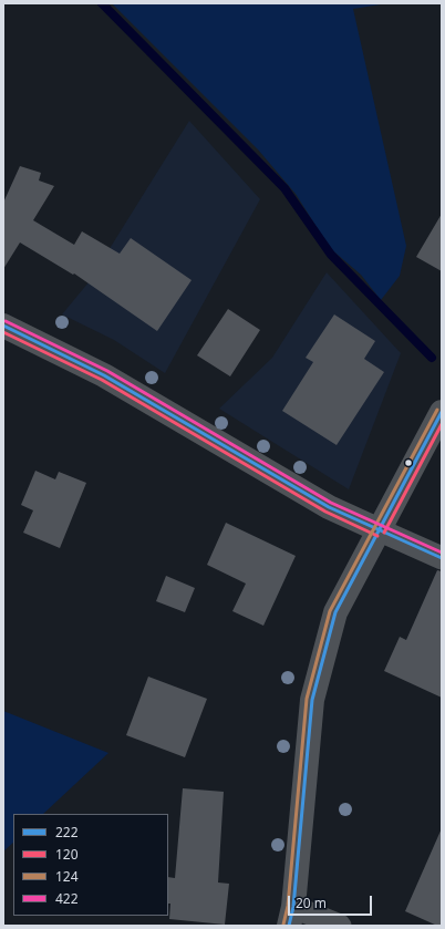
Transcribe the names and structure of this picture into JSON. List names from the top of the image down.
{
  "lines": [
    "transit line 422",
    "transit line 222",
    "transit line 120",
    "transit line 124"
  ],
  "legend": [
    "222",
    "120",
    "124",
    "422"
  ],
  "scale_bar": "20 m"
}
